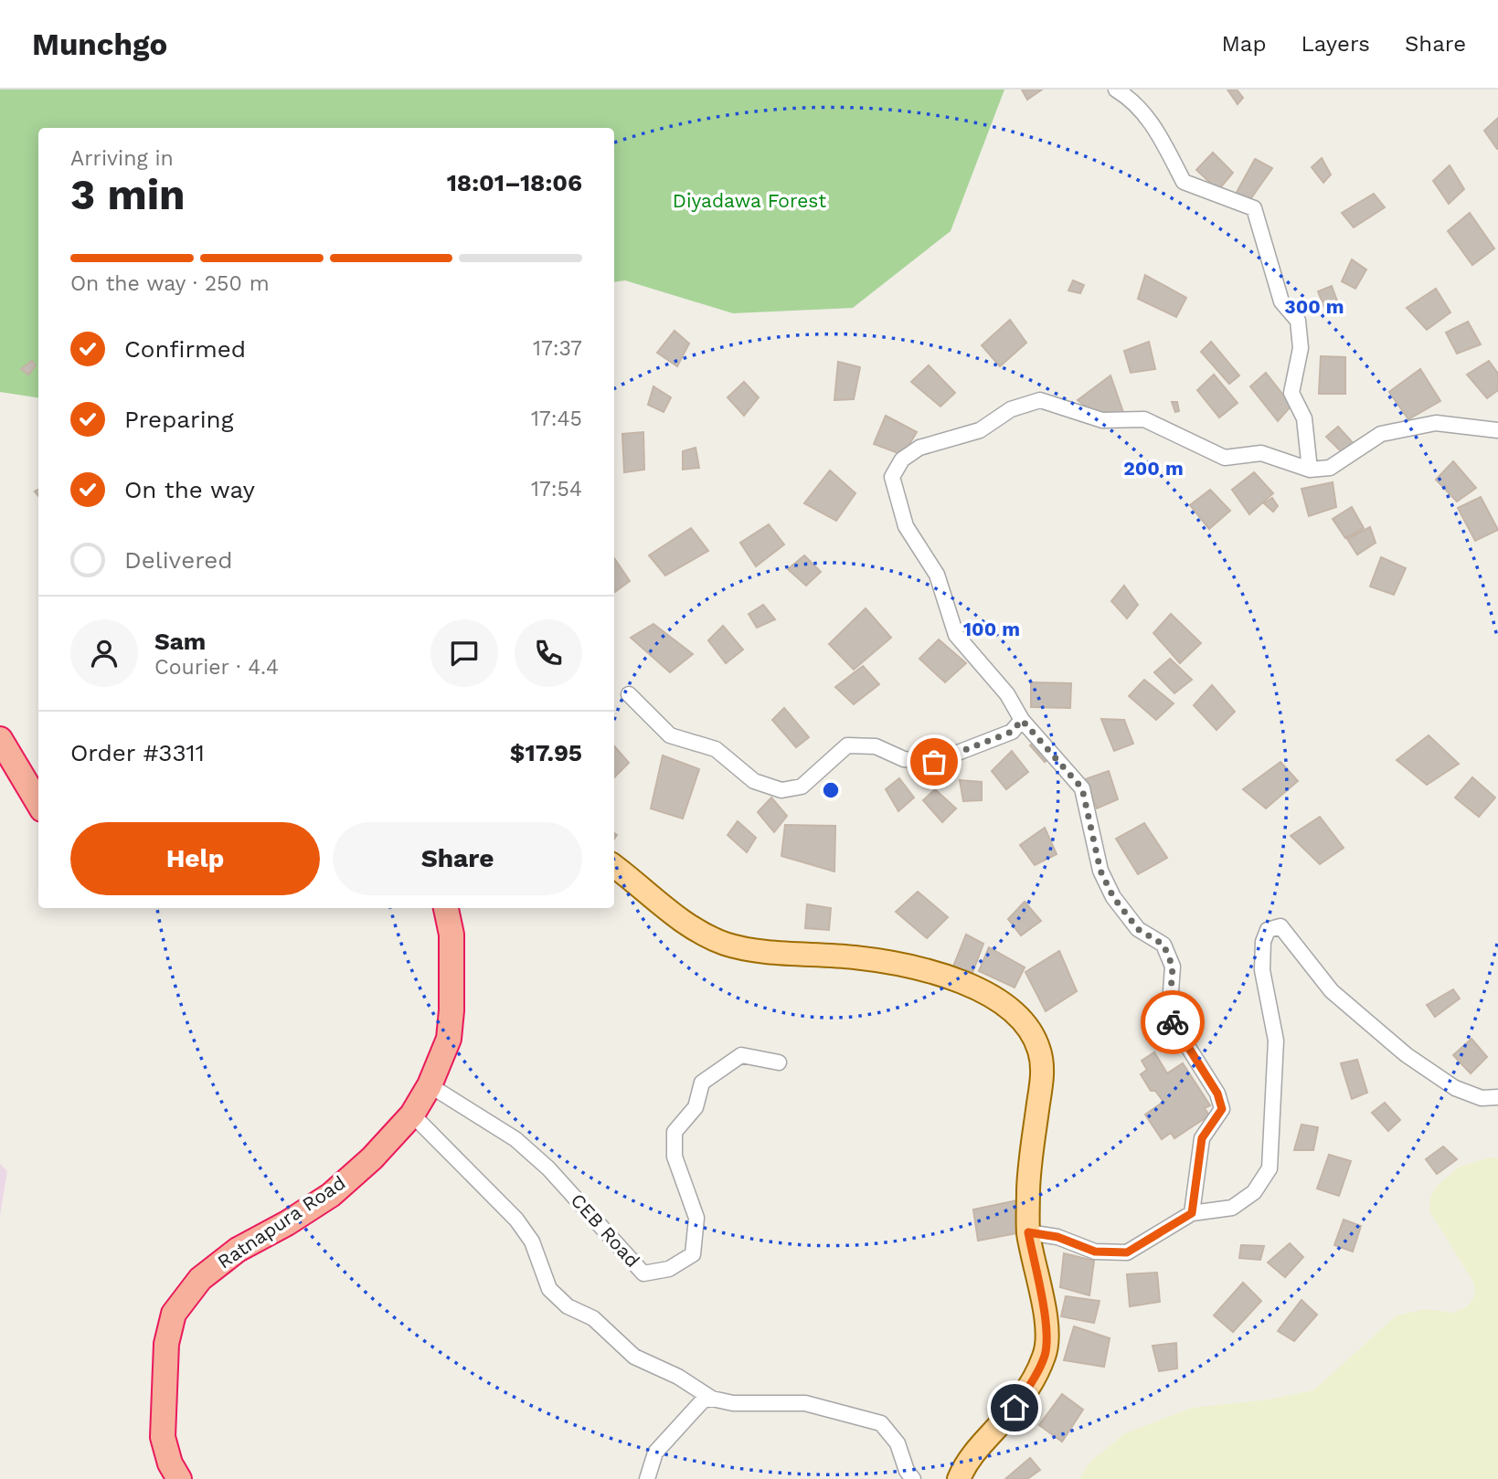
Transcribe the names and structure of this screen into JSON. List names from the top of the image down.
{
  "streets": {
    "highway": ["Ratnapura Road"],
    "street": ["CEB Road"]
  },
  "crossings": [
    ["Ratnapura Road", "CEB Road"]
  ],
  "parks": ["Diyadawa Forest"],
  "page": {
    "header": "Munchgo",
    "nav": ["Map", "Layers", "Share"],
    "heading": ["3 min", "Arriving in", "18:01–18:06"],
    "panel": [
      "Sam",
      "Courier · 4.4",
      "Order #3311",
      "$17.95"
    ],
    "bar": "On the way · 250 m",
    "list": [
      ["Confirmed", "17:37"],
      ["Preparing", "17:45"],
      ["On the way", "17:54"],
      "Delivered"
    ],
    "buttons": ["Help", "Share"]
  },
  "rings": ["300 m", "200 m", "100 m"]
}
